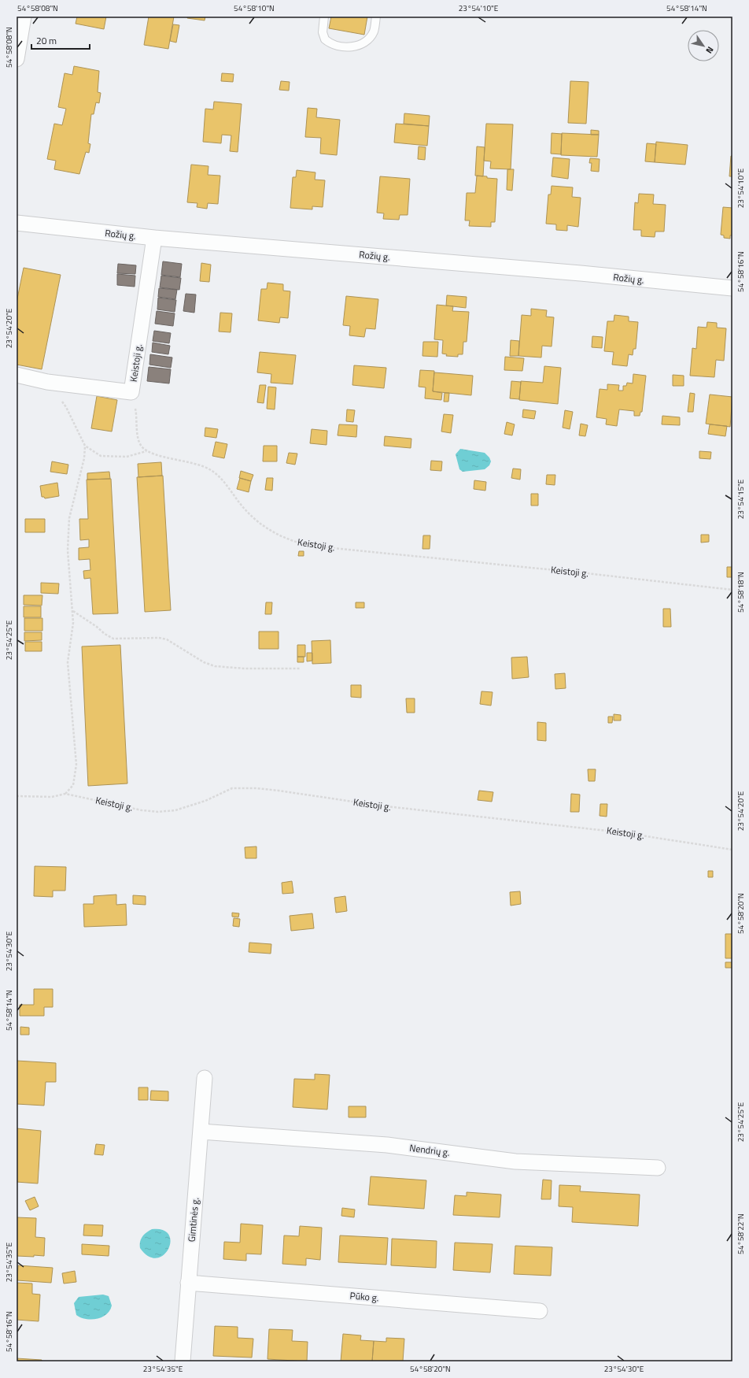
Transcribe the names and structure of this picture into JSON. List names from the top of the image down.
{
  "streets": {
    "street": [
      "Rožių g.",
      "Keistoji g.",
      "Nendrių g.",
      "Gimtinės g.",
      "Pūko g."
    ]
  },
  "crossings": [
    ["Rožių g.", "Keistoji g."],
    ["Nendrių g.", "Gimtinės g."],
    ["Gimtinės g.", "Pūko g."]
  ],
  "scale_bar": "20 m",
  "north": "bottom right",
  "coordinates": [
    "54°58'08\"N",
    "54°58'10\"N",
    "23°54'10\"E",
    "54°58'14\"N",
    "54°58'16\"N",
    "23°54'20\"E",
    "23°54'15\"E",
    "54°58'18\"N",
    "23°54'25\"E",
    "54°58'20\"N",
    "23°54'30\"E",
    "54°58'22\"N",
    "23°54'35\"E"
  ]
}
